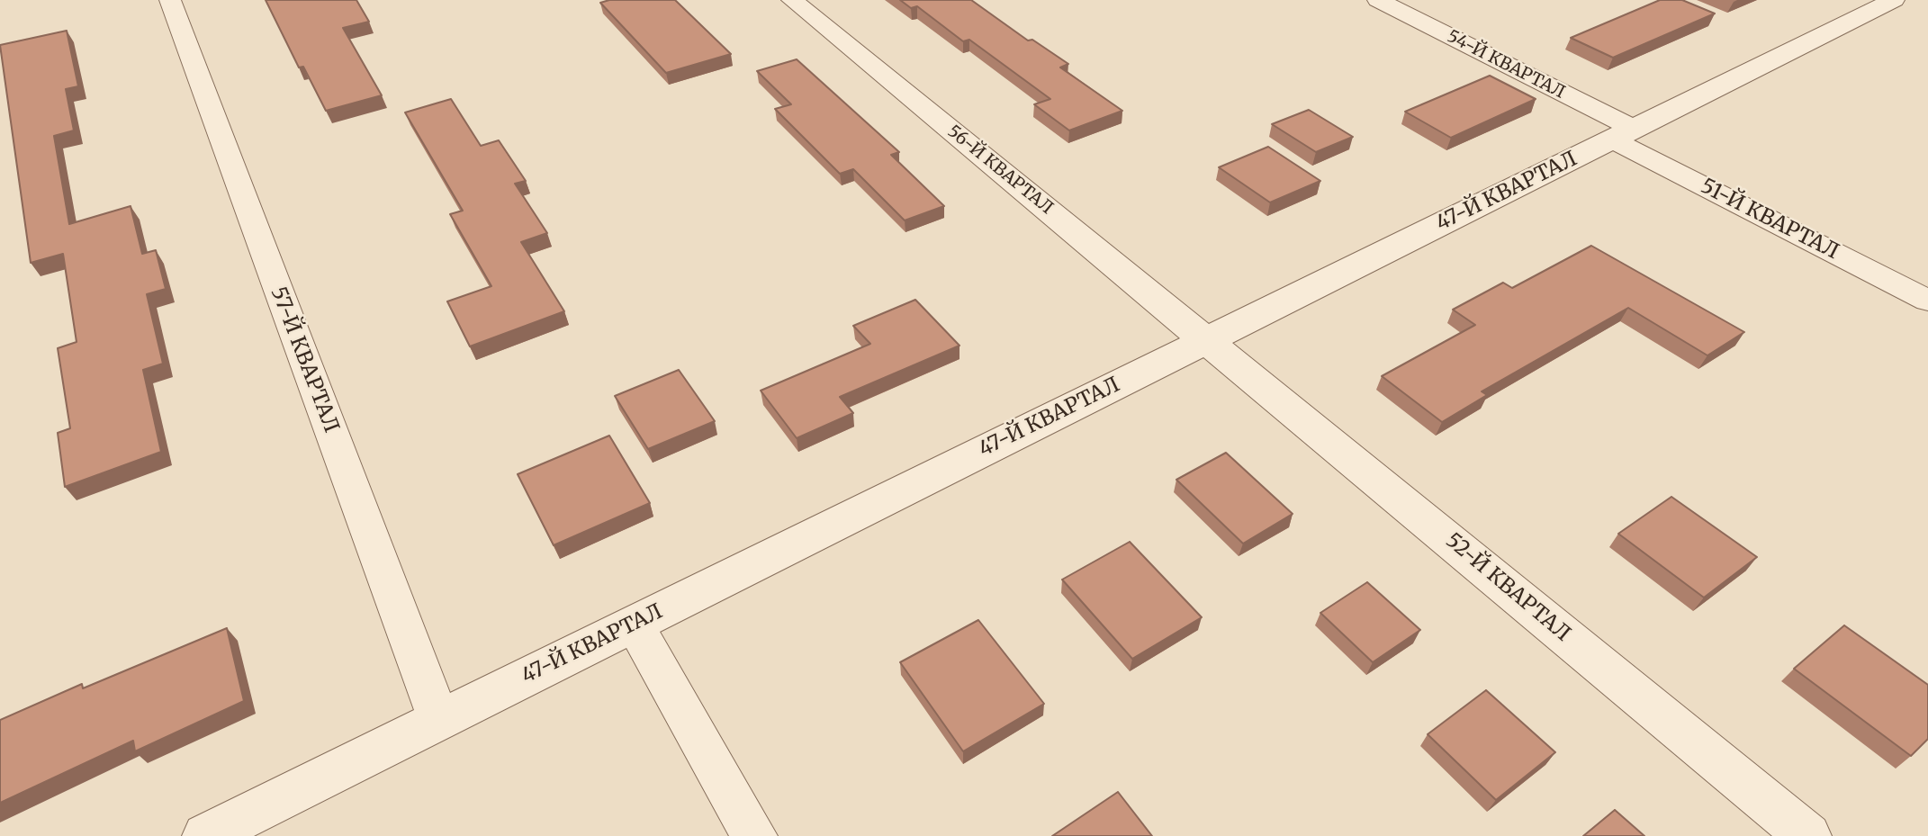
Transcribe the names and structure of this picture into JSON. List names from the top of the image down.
{
  "streets": {
    "street": [
      "54-Й КВАРТАЛ",
      "56-Й КВАРТАЛ",
      "47-Й КВАРТАЛ",
      "51-Й КВАРТАЛ",
      "57-Й КВАРТАЛ",
      "52-Й КВАРТАЛ"
    ]
  },
  "crossings": [
    ["54-Й КВАРТАЛ", "47-Й КВАРТАЛ"],
    ["54-Й КВАРТАЛ", "51-Й КВАРТАЛ"],
    ["56-Й КВАРТАЛ", "47-Й КВАРТАЛ"],
    ["56-Й КВАРТАЛ", "52-Й КВАРТАЛ"],
    ["47-Й КВАРТАЛ", "51-Й КВАРТАЛ"],
    ["47-Й КВАРТАЛ", "57-Й КВАРТАЛ"],
    ["47-Й КВАРТАЛ", "52-Й КВАРТАЛ"]
  ]
}
